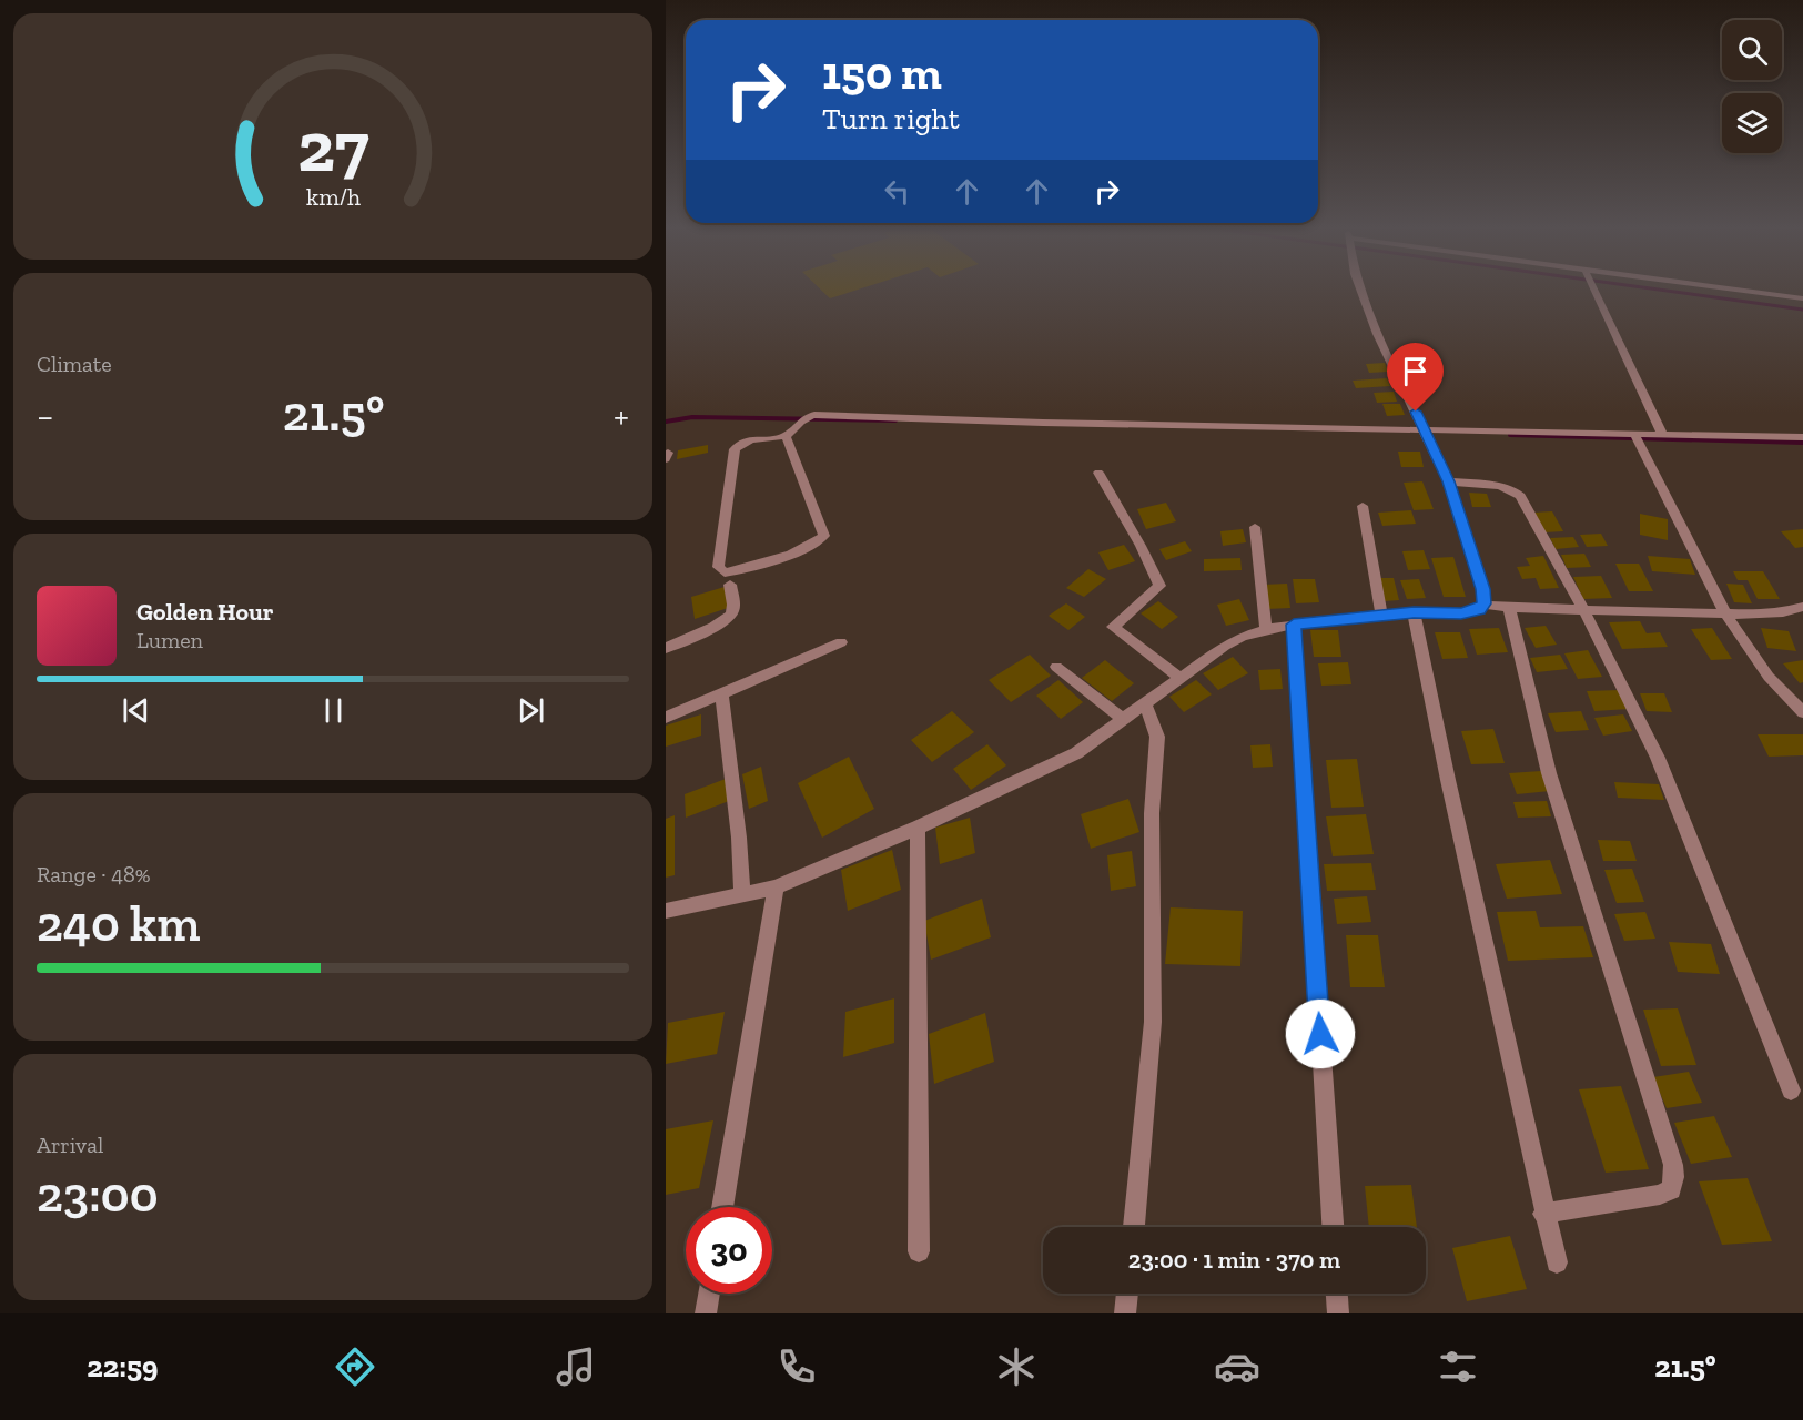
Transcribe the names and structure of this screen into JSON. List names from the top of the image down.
{
  "page": {
    "turn": ["150 m", "Turn right"],
    "tile": [
      "Climate",
      ["Range · 48%", "240 km"],
      ["Arrival", "23:00"]
    ],
    "heat": ["−", "21.5°", "+"],
    "song": ["Golden Hour", "Lumen"],
    "limit": "30",
    "trip": "23:00 · 1 min · 370 m",
    "tabs": ["22:59", "21.5°"],
    "gauge": ["27", "km/h"]
  }
}
